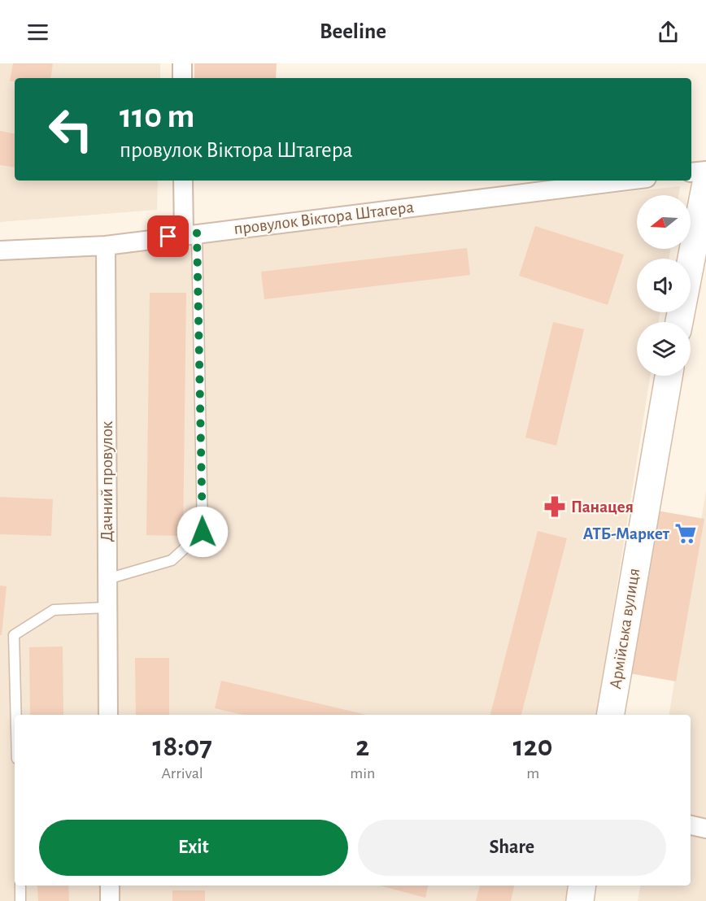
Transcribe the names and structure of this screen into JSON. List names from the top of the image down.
{
  "streets": {
    "street": ["провулок Віктора Штагера", "Дачний провулок", "Армійська вулиця"]
  },
  "crossings": [
    ["провулок Віктора Штагера", "Дачний провулок"]
  ],
  "places": {
    "pharmacy": ["Панацея"],
    "supermarket": ["АТБ-Маркет"]
  },
  "north": "left",
  "page": {
    "header": "Beeline",
    "turn": ["110 m", "провулок Віктора Штагера"],
    "eta": [
      "18:07",
      "Arrival",
      "2",
      "min",
      "120",
      "m"
    ],
    "buttons": ["Exit", "Share"]
  }
}
